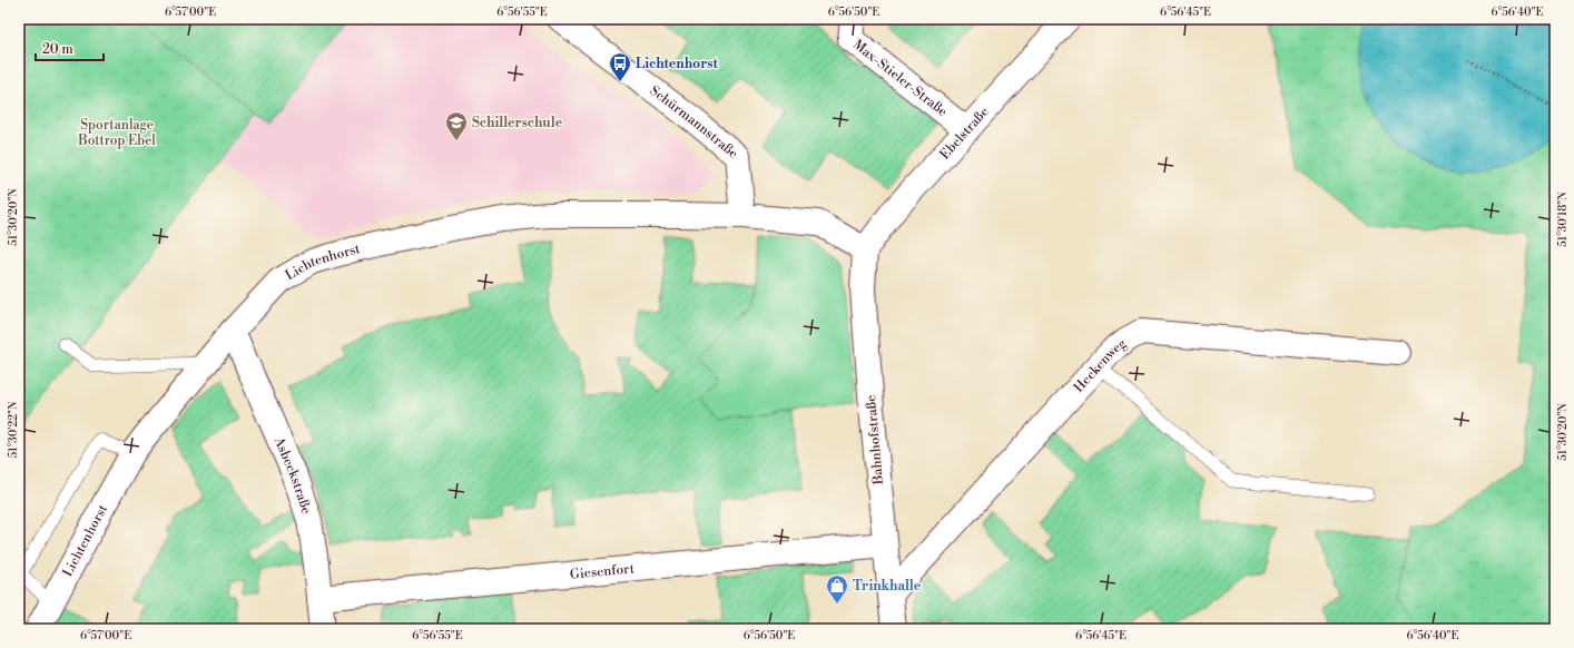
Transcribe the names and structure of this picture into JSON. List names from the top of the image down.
{
  "streets": {
    "street": [
      "Max-Stieler-Straße",
      "Schürmannstraße",
      "Ebelstraße",
      "Lichtenhorst",
      "Heckenweg",
      "Bahnhofstraße",
      "Asbeckstraße",
      "Giesenfort"
    ]
  },
  "crossings": [
    ["Max-Stieler-Straße", "Ebelstraße"],
    ["Schürmannstraße", "Lichtenhorst"],
    ["Ebelstraße", "Lichtenhorst"],
    ["Ebelstraße", "Bahnhofstraße"],
    ["Lichtenhorst", "Bahnhofstraße"],
    ["Lichtenhorst", "Asbeckstraße"],
    ["Heckenweg", "Bahnhofstraße"],
    ["Bahnhofstraße", "Giesenfort"],
    ["Asbeckstraße", "Giesenfort"]
  ],
  "parks": ["Sportanlage Bottrop Ebel"],
  "places": {
    "bus stop": ["Lichtenhorst"],
    "school or university": ["Schillerschule"],
    "shop": ["Trinkhalle"]
  },
  "scale_bar": "20 m",
  "coordinates": [
    "6°57'00\"E",
    "6°56'55\"E",
    "6°56'50\"E",
    "6°56'45\"E",
    "6°56'40\"E",
    "51°30'20\"N",
    "51°30'18\"N",
    "51°30'22\"N"
  ]
}
